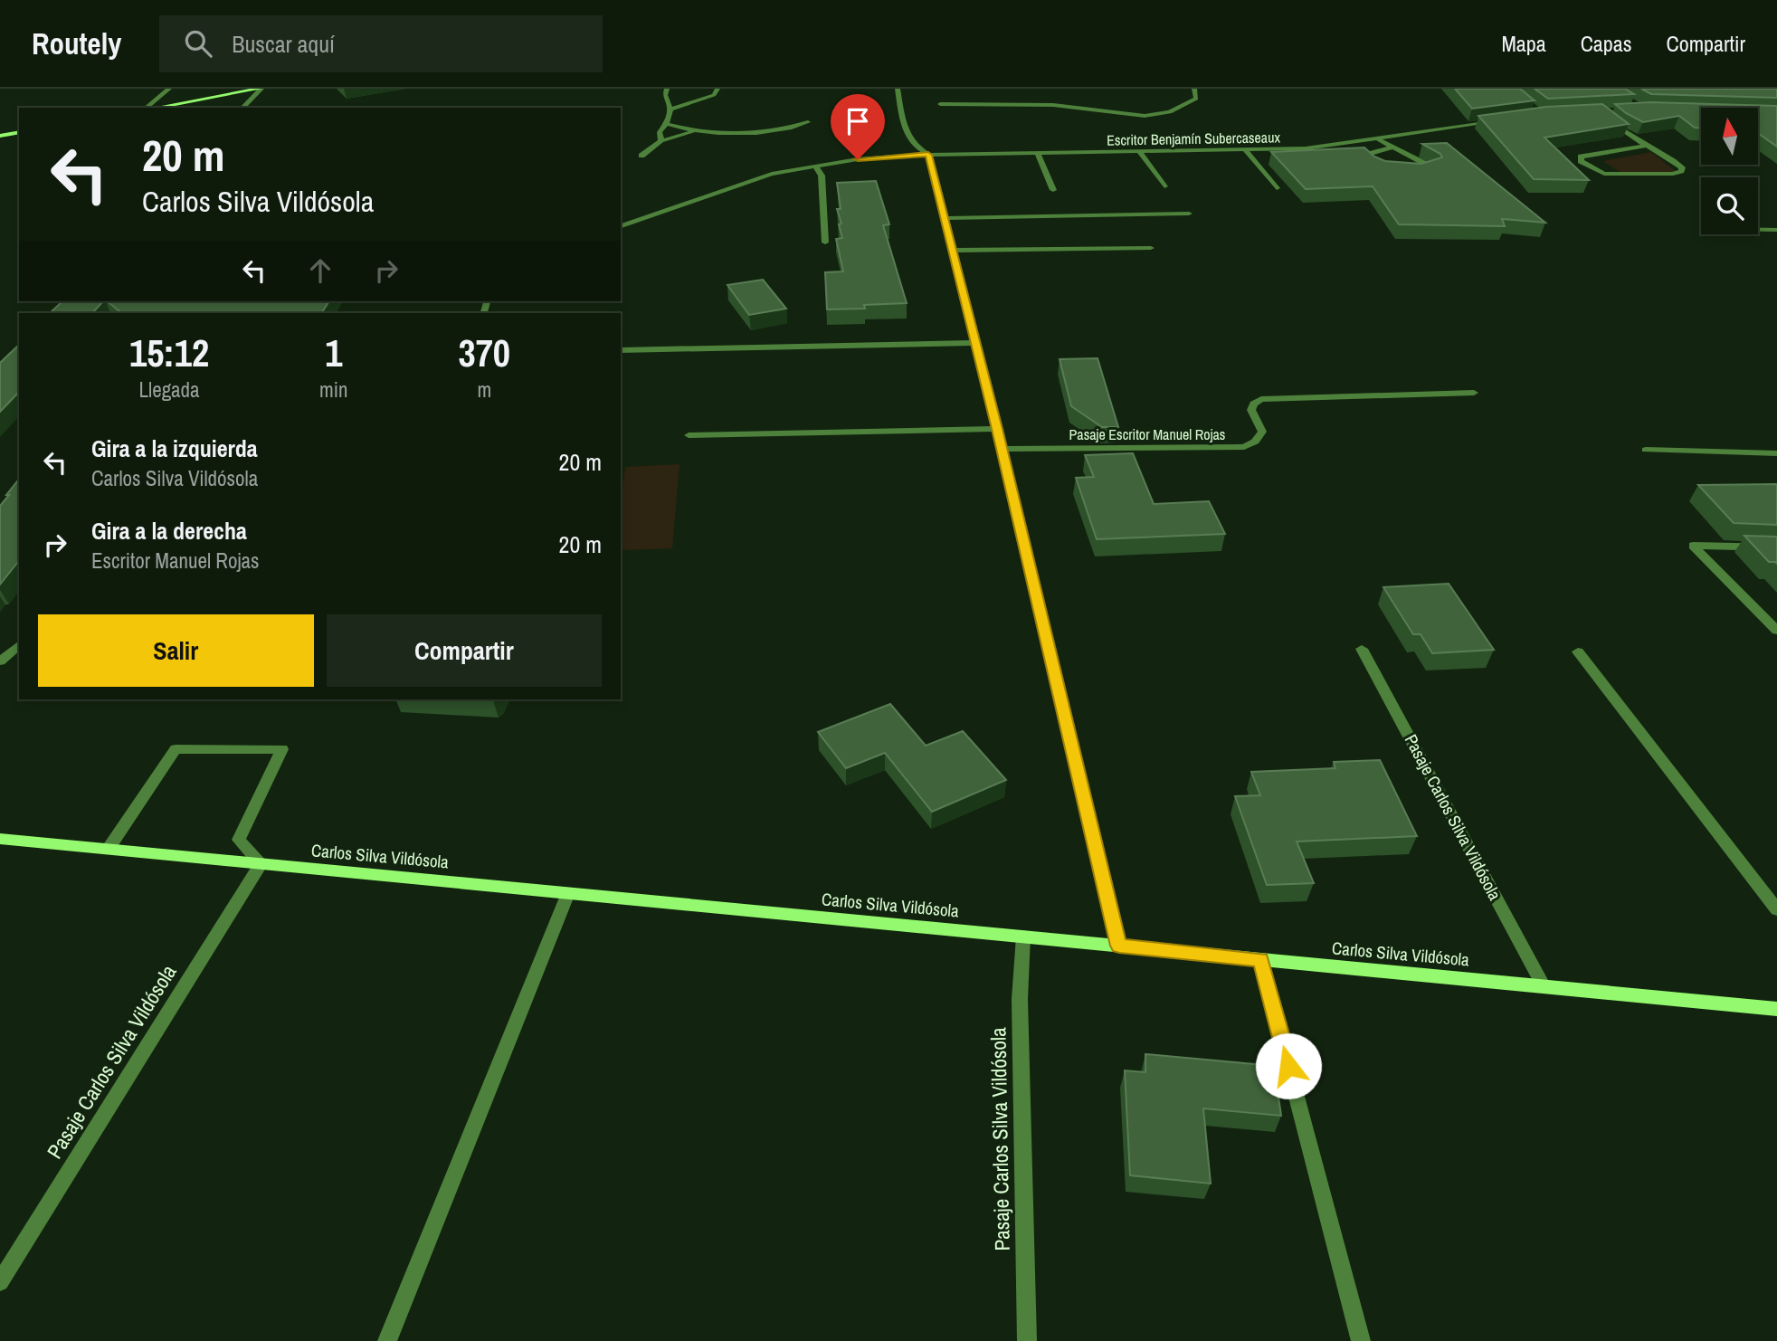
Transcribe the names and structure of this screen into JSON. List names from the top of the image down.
{
  "streets": {
    "street": [
      "Escritor Benjamín Subercaseaux",
      "Pasaje Escritor Manuel Rojas",
      "Pasaje Carlos Silva Vildósola",
      "Carlos Silva Vildósola"
    ]
  },
  "crossings": [
    ["Pasaje Carlos Silva Vildósola", "Carlos Silva Vildósola"]
  ],
  "north": "top",
  "page": {
    "header": "Routely",
    "search": "Buscar aquí",
    "nav": ["Mapa", "Capas", "Compartir"],
    "turn": ["20 m", "Carlos Silva Vildósola"],
    "eta": [
      "15:12",
      "Llegada",
      "1",
      "min",
      "370",
      "m"
    ],
    "list": [
      {
        "name": "Gira a la izquierda",
        "note": "Carlos Silva Vildósola",
        "value": "20 m"
      },
      {
        "name": "Gira a la derecha",
        "note": "Escritor Manuel Rojas",
        "value": "20 m"
      }
    ],
    "buttons": ["Salir", "Compartir"]
  }
}
